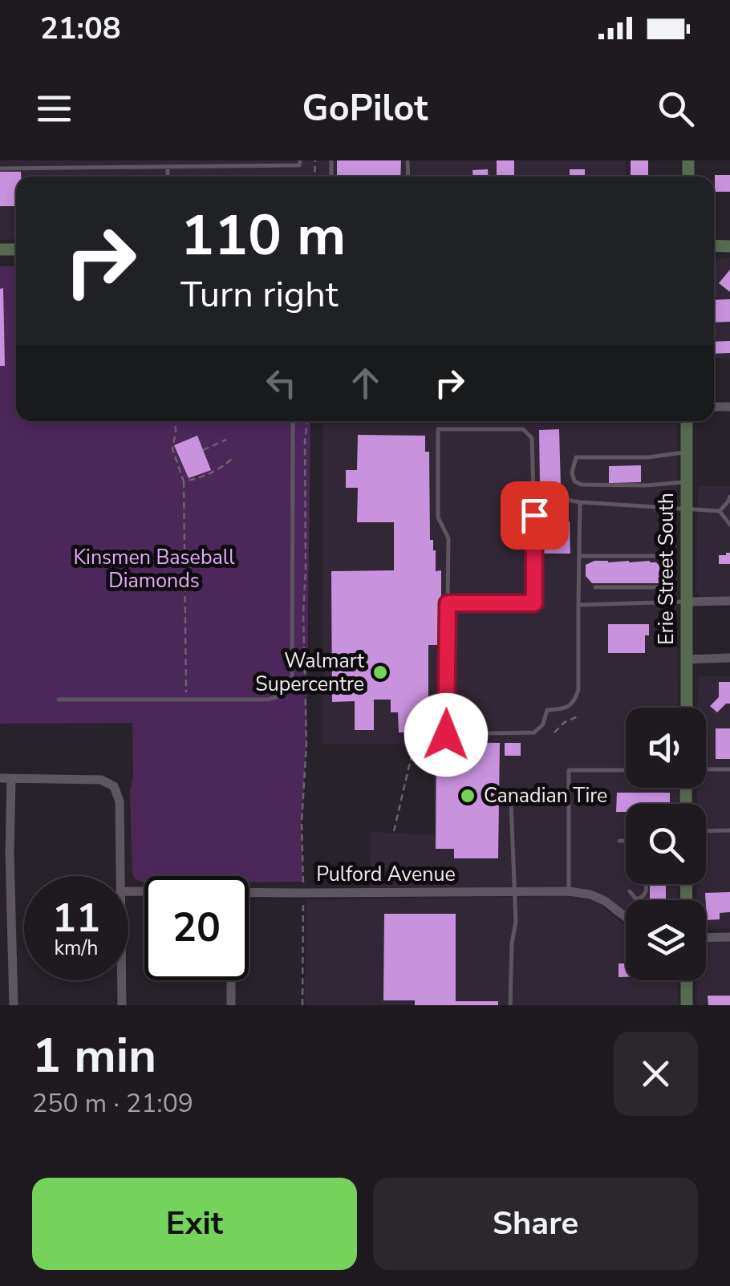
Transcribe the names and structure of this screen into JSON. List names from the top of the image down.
{
  "streets": {
    "main road": ["Erie Street South"],
    "street": ["Pulford Avenue"]
  },
  "parks": ["Kinsmen Baseball Diamonds"],
  "places": ["Walmart Supercentre", "Canadian Tire"],
  "page": {
    "status": "21:08",
    "header": "GoPilot",
    "turn": ["110 m", "Turn right"],
    "speed": "11 km/h",
    "limit": "20",
    "heading": ["1 min", "250 m · 21:09"],
    "buttons": ["Exit", "Share"]
  }
}
